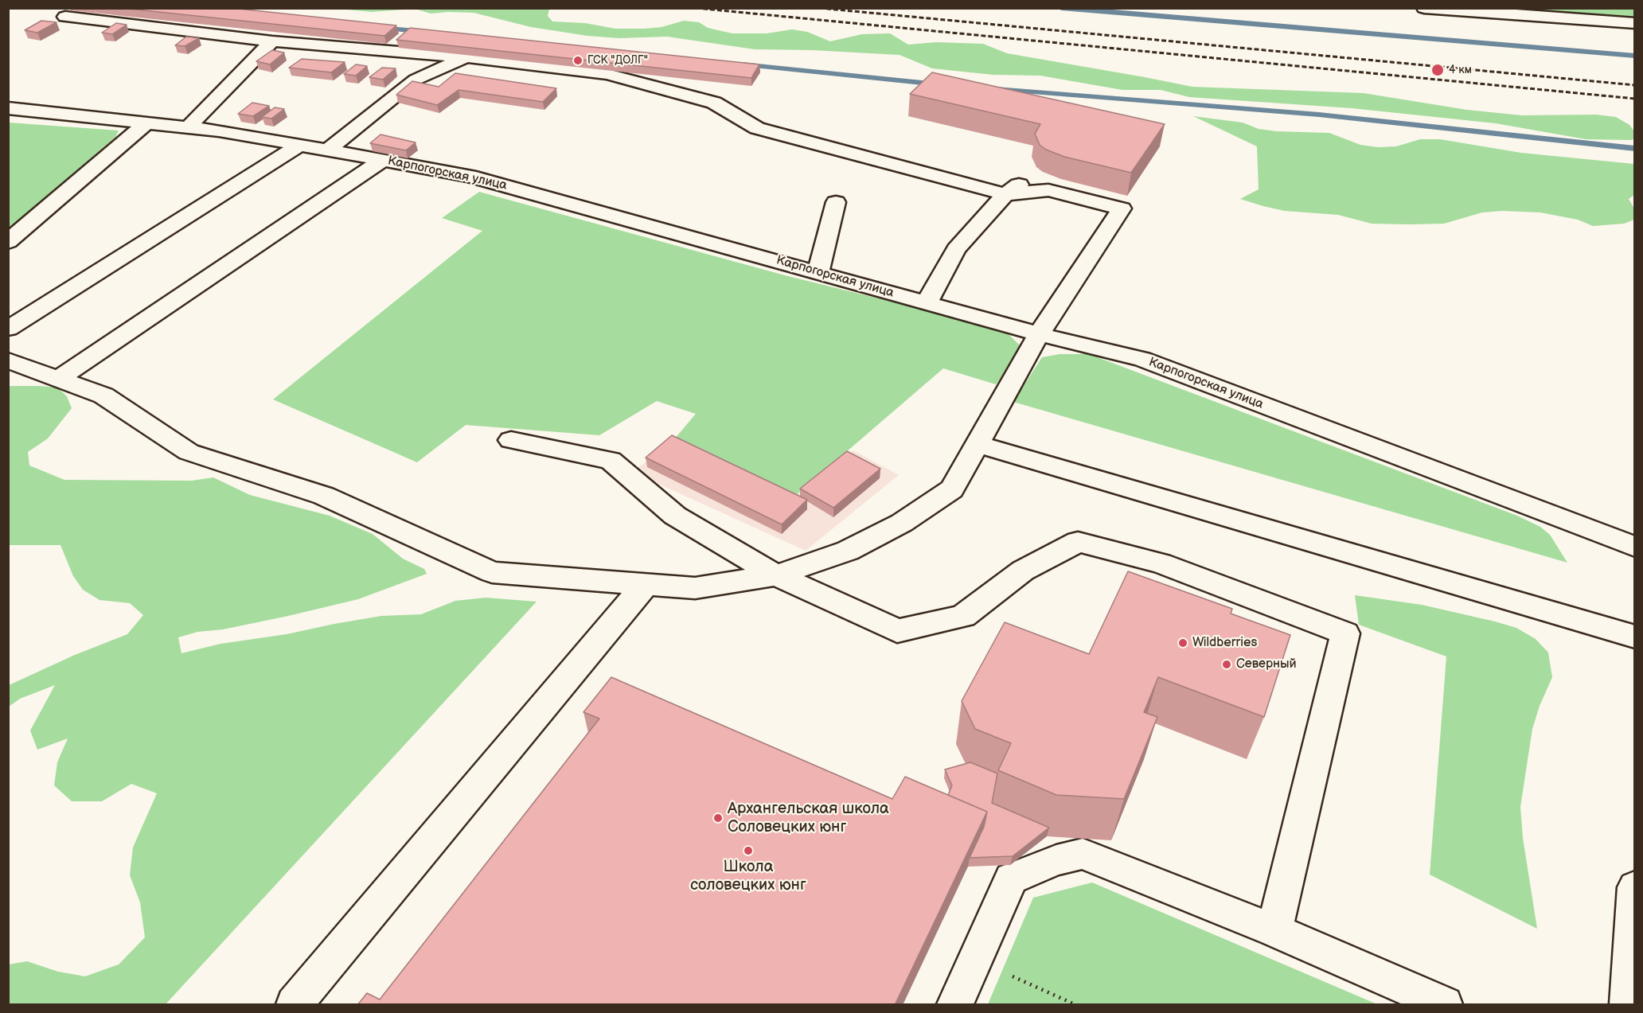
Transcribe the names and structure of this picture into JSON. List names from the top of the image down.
{
  "streets": {
    "street": ["Карпогорская улица"]
  },
  "places": [
    "ГСК \"ДОЛГ\"",
    "4 км",
    "Wildberries",
    "Северный",
    "Архангельская школа Соловецких юнг",
    "Школа соловецких юнг"
  ]
}
